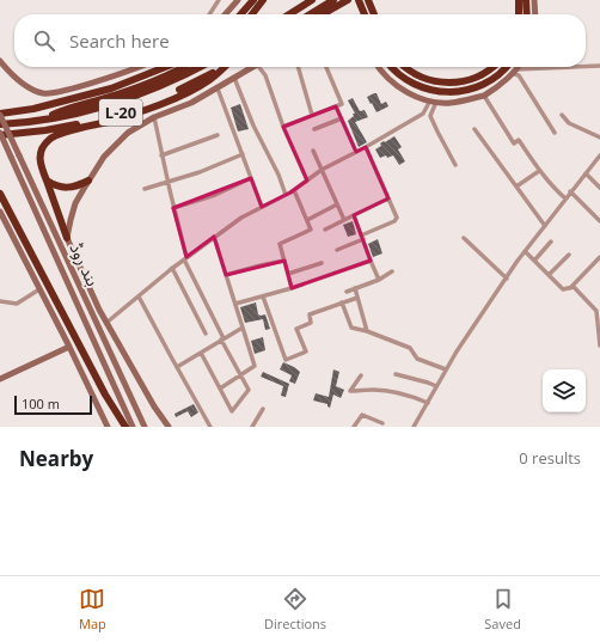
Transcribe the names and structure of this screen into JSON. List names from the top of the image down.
{
  "streets": {
    "highway": ["L-20"],
    "main road": ["بند روڈ"]
  },
  "crossings": [
    ["L-20", "بند روڈ"]
  ],
  "scale_bar": "100 m",
  "page": {
    "search": "Search here",
    "scale": "100 m",
    "heading": ["Nearby", "0 results"],
    "nav": ["Map", "Directions", "Saved"]
  }
}
